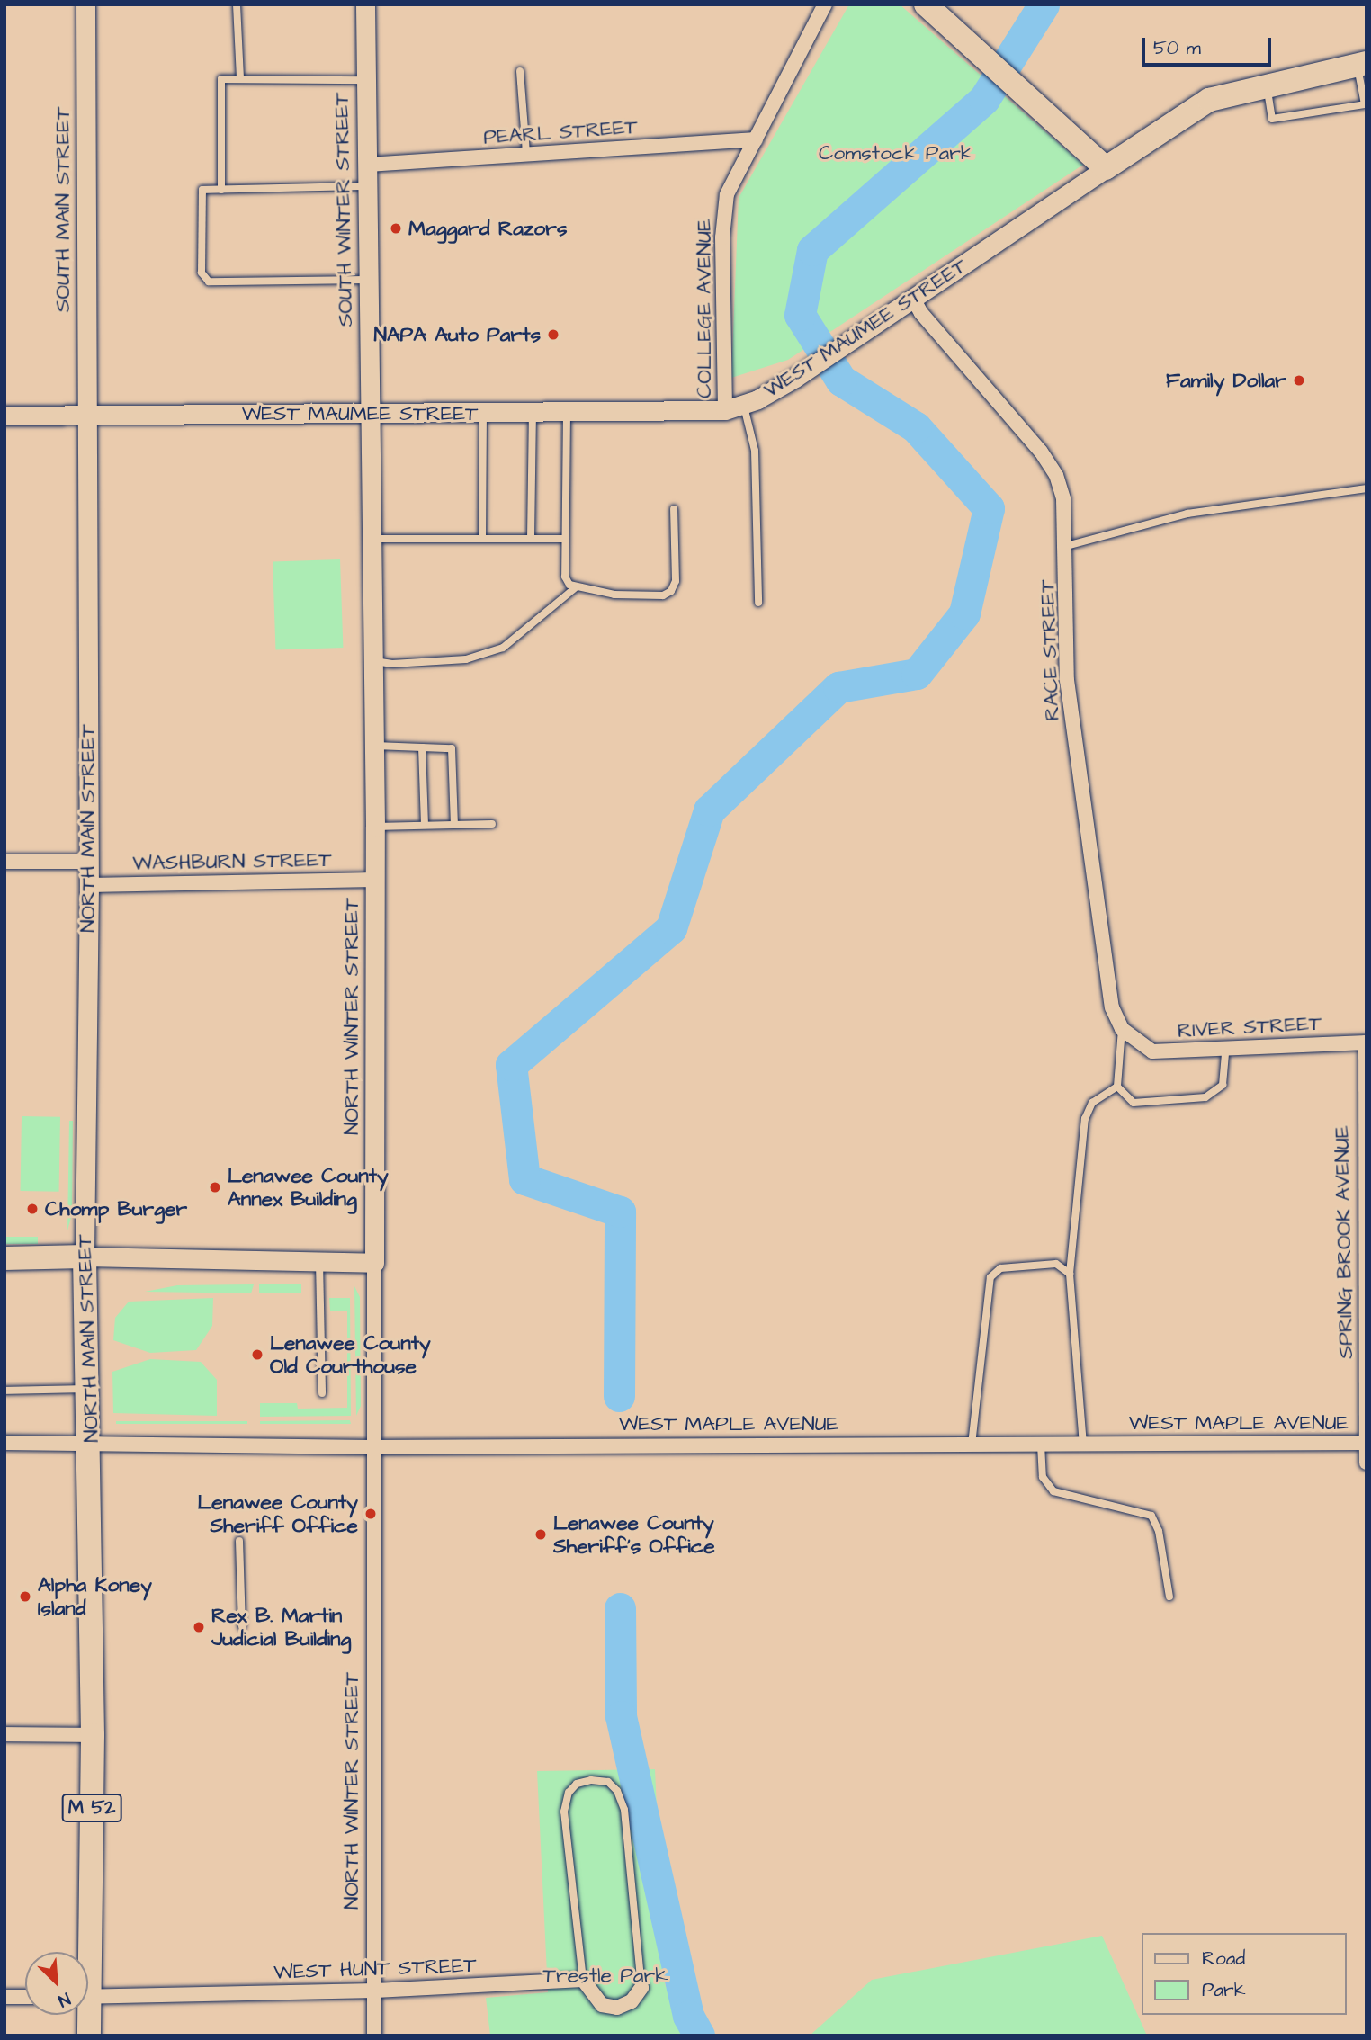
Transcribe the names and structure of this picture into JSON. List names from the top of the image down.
{
  "streets": {
    "main road": ["WEST MAUMEE STREET", "NORTH MAIN STREET", "M 52"],
    "street": [
      "PEARL STREET",
      "SOUTH MAIN STREET",
      "SOUTH WINTER STREET",
      "COLLEGE AVENUE",
      "RACE STREET",
      "WASHBURN STREET",
      "NORTH WINTER STREET",
      "RIVER STREET",
      "SPRING BROOK AVENUE",
      "WEST MAPLE AVENUE",
      "WEST HUNT STREET"
    ]
  },
  "crossings": [
    ["PEARL STREET", "SOUTH WINTER STREET"],
    ["PEARL STREET", "COLLEGE AVENUE"],
    ["SOUTH MAIN STREET", "WEST MAUMEE STREET"],
    ["SOUTH MAIN STREET", "NORTH MAIN STREET"],
    ["SOUTH WINTER STREET", "WEST MAUMEE STREET"],
    ["SOUTH WINTER STREET", "NORTH WINTER STREET"],
    ["COLLEGE AVENUE", "WEST MAUMEE STREET"],
    ["WEST MAUMEE STREET", "RACE STREET"],
    ["WEST MAUMEE STREET", "NORTH MAIN STREET"],
    ["WEST MAUMEE STREET", "NORTH WINTER STREET"],
    ["RACE STREET", "RIVER STREET"],
    ["NORTH MAIN STREET", "WASHBURN STREET"],
    ["NORTH MAIN STREET", "WEST MAPLE AVENUE"],
    ["WASHBURN STREET", "NORTH WINTER STREET"],
    ["NORTH WINTER STREET", "WEST MAPLE AVENUE"],
    ["NORTH WINTER STREET", "WEST HUNT STREET"],
    ["RIVER STREET", "SPRING BROOK AVENUE"],
    ["SPRING BROOK AVENUE", "WEST MAPLE AVENUE"]
  ],
  "parks": ["Comstock Park", "Trestle Park"],
  "places": [
    "Maggard Razors",
    "NAPA Auto Parts",
    "Family Dollar",
    "Lenawee County Annex Building",
    "Chomp Burger",
    "Lenawee County Old Courthouse",
    "Lenawee County Sheriff Office",
    "Lenawee County Sheriff's Office",
    "Alpha Koney Island",
    "Rex B. Martin Judicial Building"
  ],
  "legend": ["Road", "Park"],
  "scale_bar": "50 m",
  "north": "bottom right"
}
